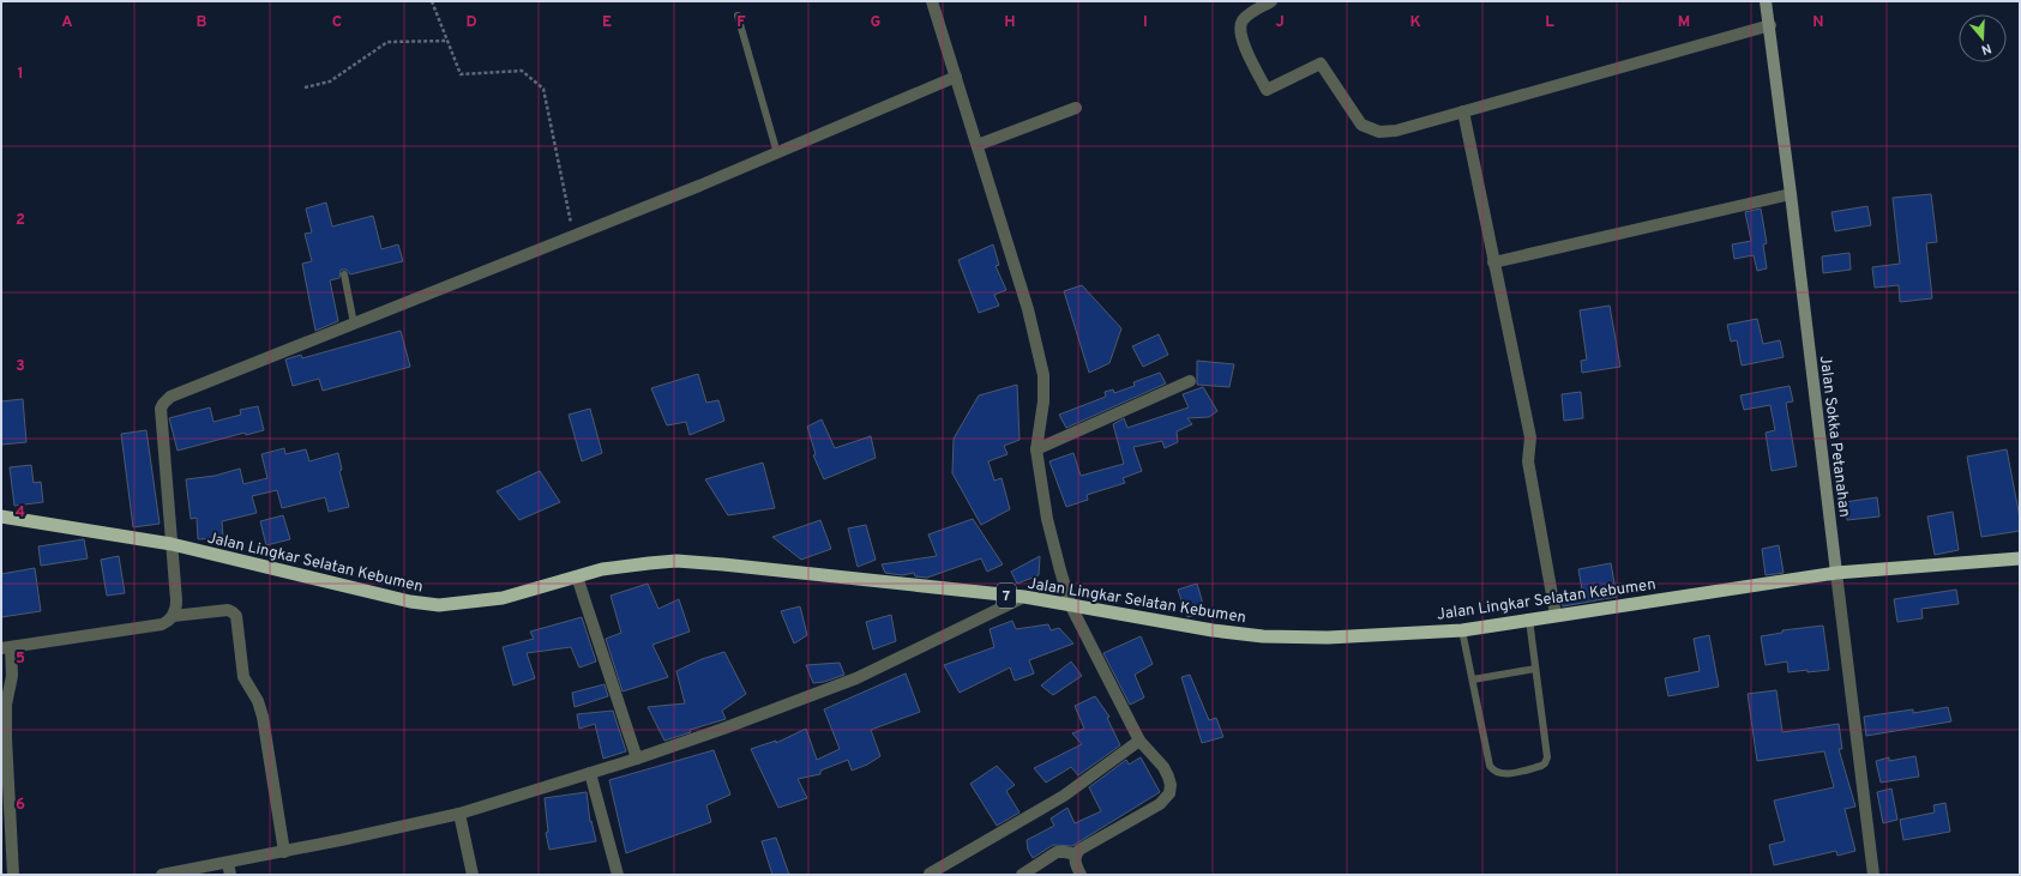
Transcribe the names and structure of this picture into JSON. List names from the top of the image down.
{
  "streets": {
    "highway": ["Jalan Lingkar Selatan Kebumen", "7"],
    "main road": ["Jalan Sokka Petanahan"]
  },
  "crossings": [
    ["Jalan Sokka Petanahan", "Jalan Lingkar Selatan Kebumen"]
  ],
  "north": "bottom",
  "grid": {
    "columns": [
      "A",
      "B",
      "C",
      "D",
      "E",
      "F",
      "G",
      "H",
      "I",
      "J",
      "K",
      "L",
      "M",
      "N"
    ],
    "rows": [
      "1",
      "2",
      "3",
      "4",
      "5",
      "6"
    ]
  }
}
